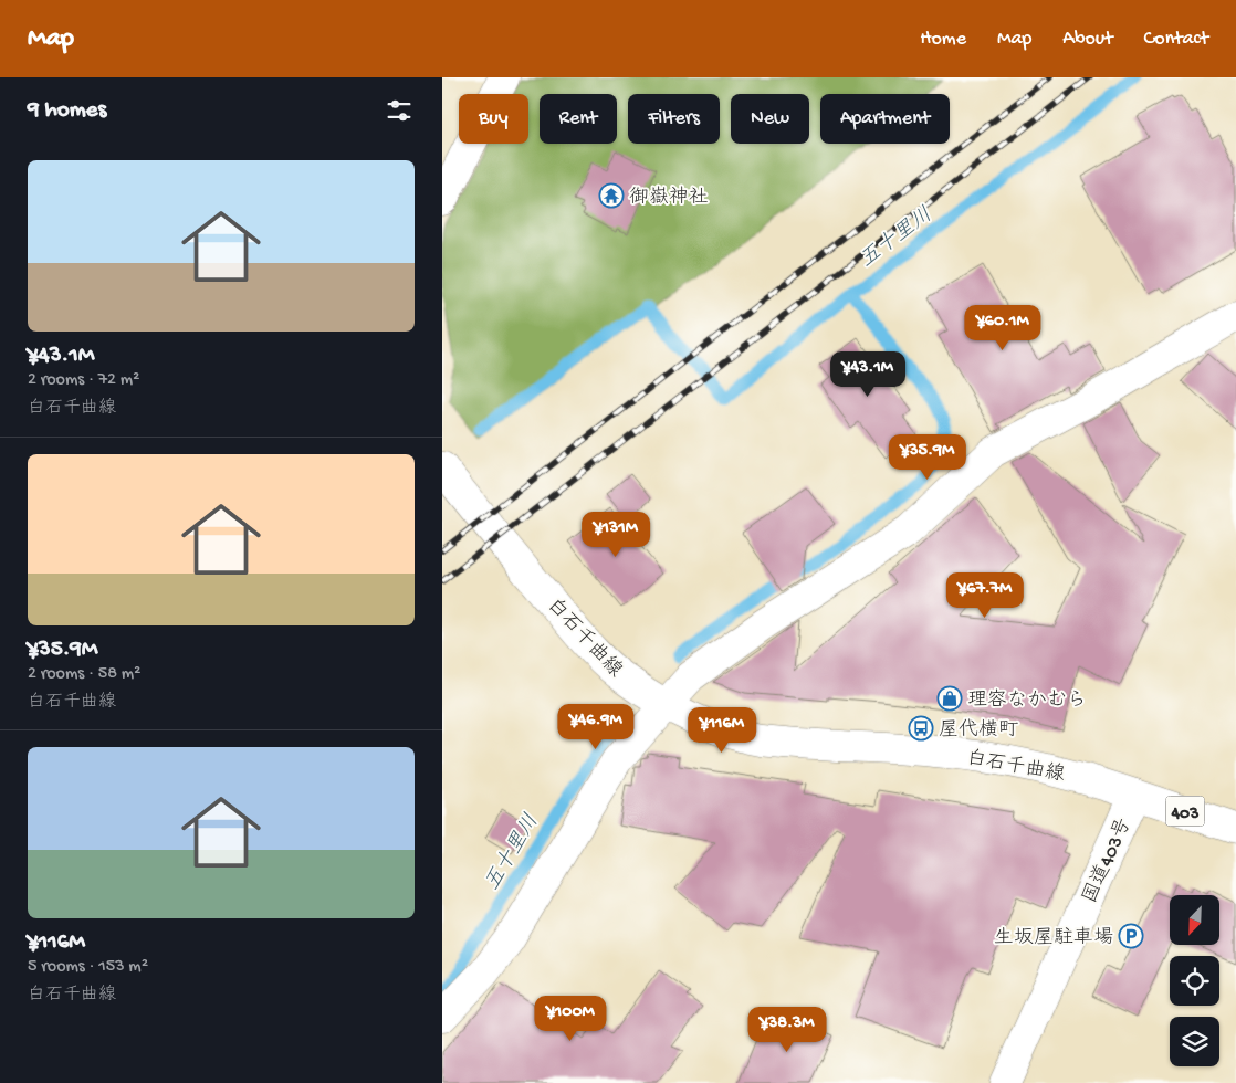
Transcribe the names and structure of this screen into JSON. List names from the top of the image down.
{
  "streets": {
    "main road": ["白石千曲線", "403", "国道403号"]
  },
  "crossings": [
    ["白石千曲線", "国道403号"]
  ],
  "water": ["五十里川"],
  "places": {
    "temple": ["御嶽神社"],
    "shop": ["理容なかむら"],
    "bus stop": ["屋代横町"],
    "parking": ["生坂屋駐車場"]
  },
  "north": "bottom left",
  "page": {
    "header": "Map",
    "nav": [
      "Home",
      "Map",
      "About",
      "Contact"
    ],
    "heading": "9 homes",
    "chip": [
      "Buy",
      "Rent",
      "Filters",
      "New",
      "Apartment"
    ],
    "list": [
      {
        "name": "¥43.1M",
        "note": "2 rooms · 72 m² · 白石千曲線"
      },
      {
        "name": "¥35.9M",
        "note": "2 rooms · 58 m² · 白石千曲線"
      },
      {
        "name": "¥116M",
        "note": "5 rooms · 153 m² · 白石千曲線"
      }
    ],
    "price": [
      "¥60.1M",
      "¥43.1M",
      "¥35.9M",
      "¥131M",
      "¥67.7M",
      "¥46.9M",
      "¥116M",
      "¥100M",
      "¥38.3M"
    ]
  }
}
